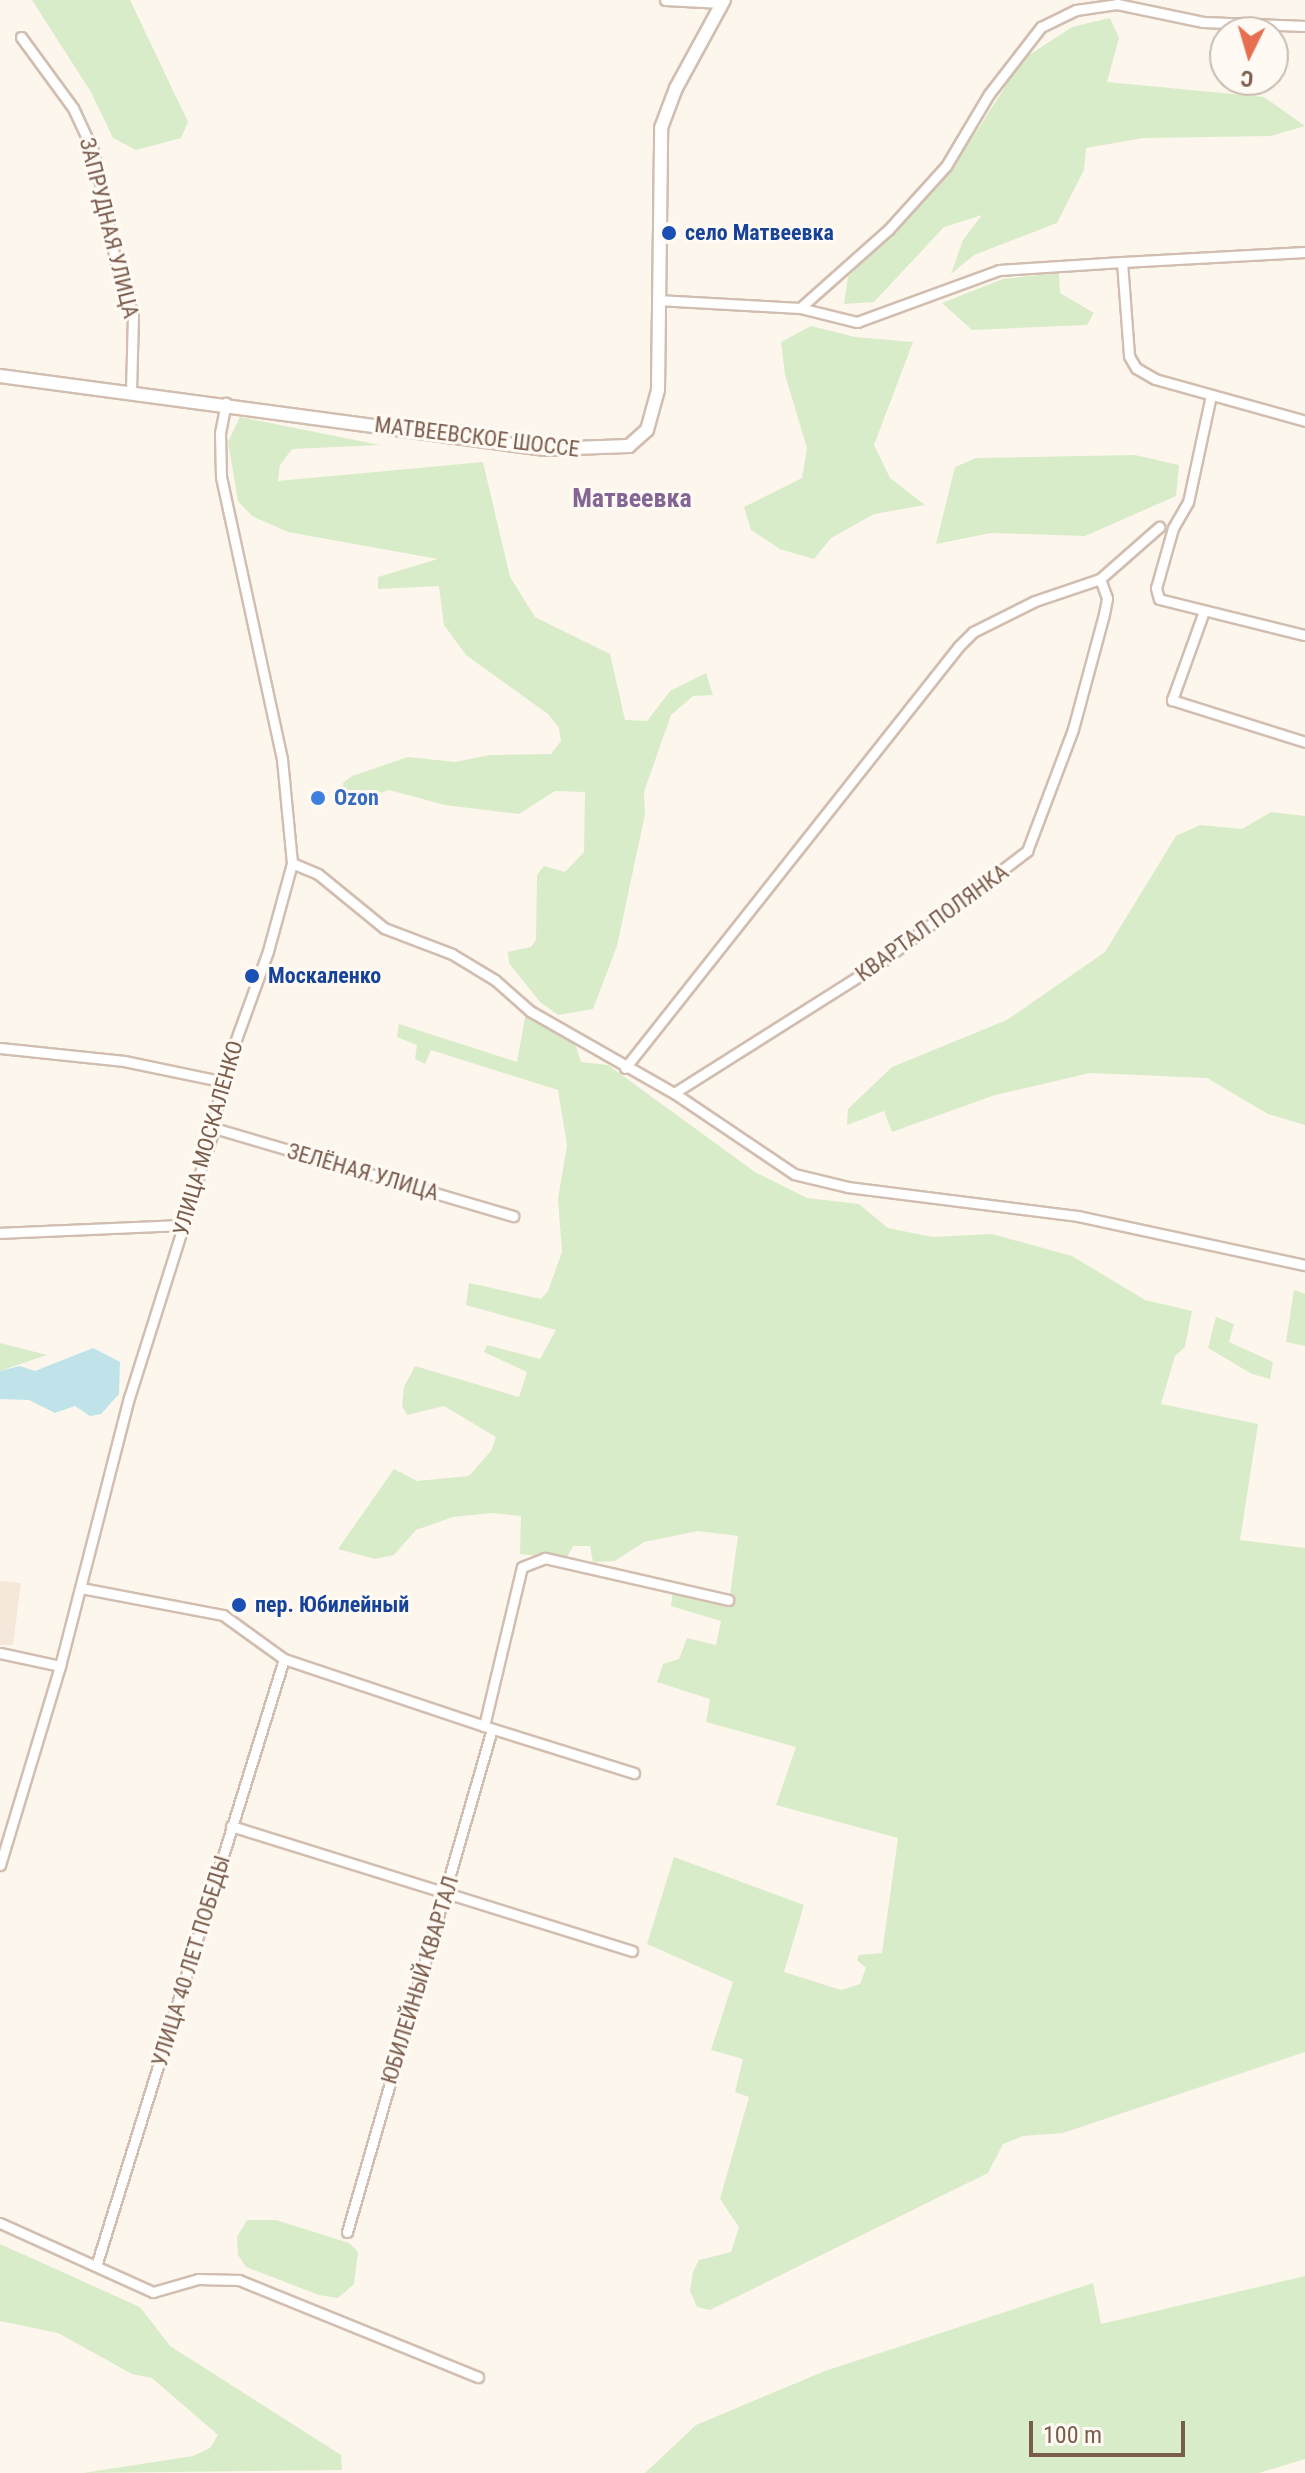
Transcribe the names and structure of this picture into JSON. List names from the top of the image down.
{
  "streets": {
    "main road": ["МАТВЕЕВСКОЕ ШОССЕ"],
    "street": [
      "ЗАПРУДНАЯ УЛИЦА",
      "КВАРТАЛ ПОЛЯНКА",
      "УЛИЦА МОСКАЛЕНКО",
      "ЗЕЛЁНАЯ УЛИЦА",
      "УЛИЦА 40 ЛЕТ ПОБЕДЫ",
      "ЮБИЛЕЙНЫЙ КВАРТАЛ"
    ]
  },
  "crossings": [
    ["ЗАПРУДНАЯ УЛИЦА", "МАТВЕЕВСКОЕ ШОССЕ"],
    ["МАТВЕЕВСКОЕ ШОССЕ", "УЛИЦА МОСКАЛЕНКО"],
    ["УЛИЦА МОСКАЛЕНКО", "ЗЕЛЁНАЯ УЛИЦА"]
  ],
  "districts": ["Матвеевка"],
  "places": [
    "село Матвеевка",
    "Ozon",
    "Москаленко",
    "пер. Юбилейный"
  ],
  "scale_bar": "100 m",
  "north": "bottom"
}
